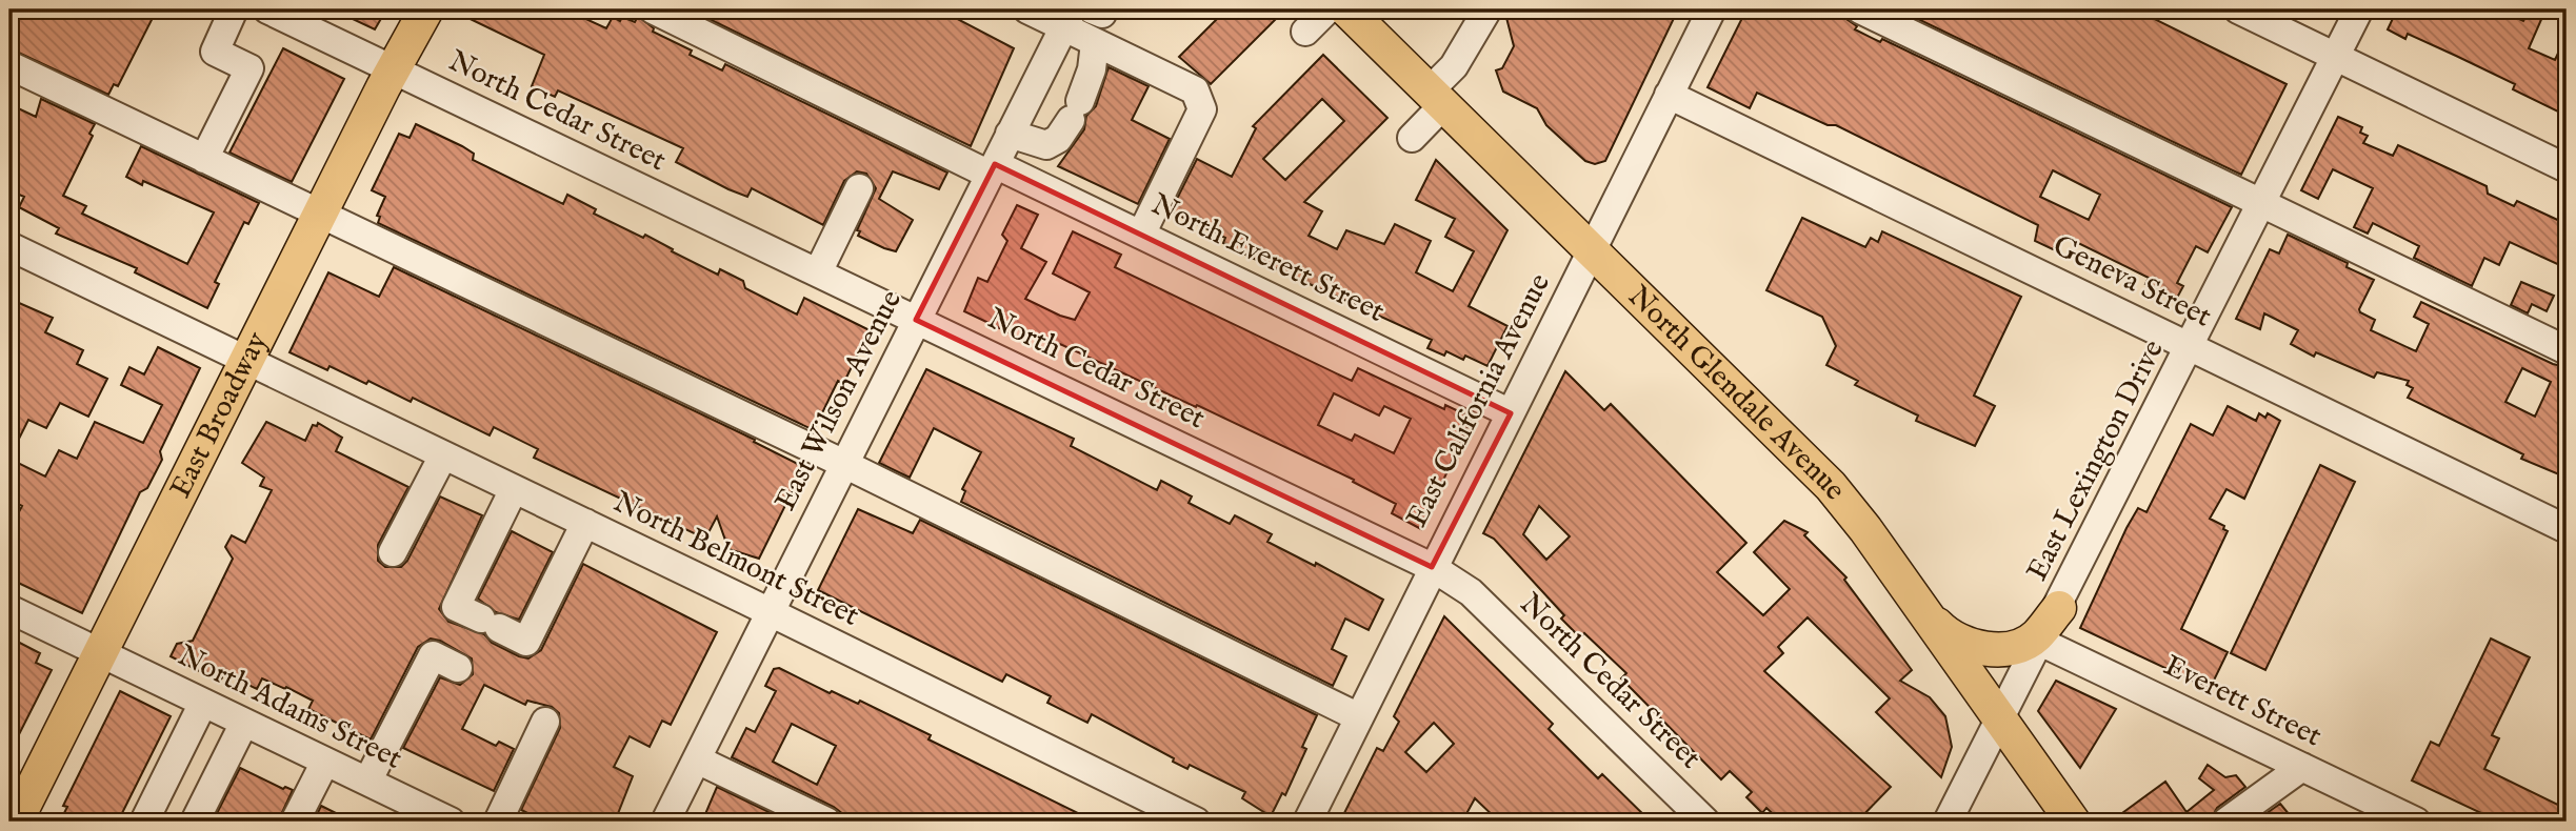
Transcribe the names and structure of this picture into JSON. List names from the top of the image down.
{
  "streets": {
    "main road": ["North Glendale Avenue", "East Broadway"],
    "street": [
      "North Cedar Street",
      "North Everett Street",
      "Geneva Street",
      "East Wilson Avenue",
      "East California Avenue",
      "East Lexington Drive",
      "North Belmont Street",
      "Everett Street",
      "North Adams Street"
    ]
  },
  "crossings": [
    ["North Cedar Street", "East Wilson Avenue"],
    ["North Cedar Street", "East California Avenue"],
    ["North Cedar Street", "East Broadway"],
    ["North Everett Street", "East Wilson Avenue"],
    ["North Everett Street", "East California Avenue"],
    ["Geneva Street", "East California Avenue"],
    ["Geneva Street", "East Lexington Drive"],
    ["North Glendale Avenue", "East California Avenue"],
    ["North Glendale Avenue", "East Lexington Drive"],
    ["East Wilson Avenue", "North Belmont Street"],
    ["East Broadway", "North Belmont Street"],
    ["East Broadway", "North Adams Street"],
    ["East Lexington Drive", "Everett Street"]
  ]
}
